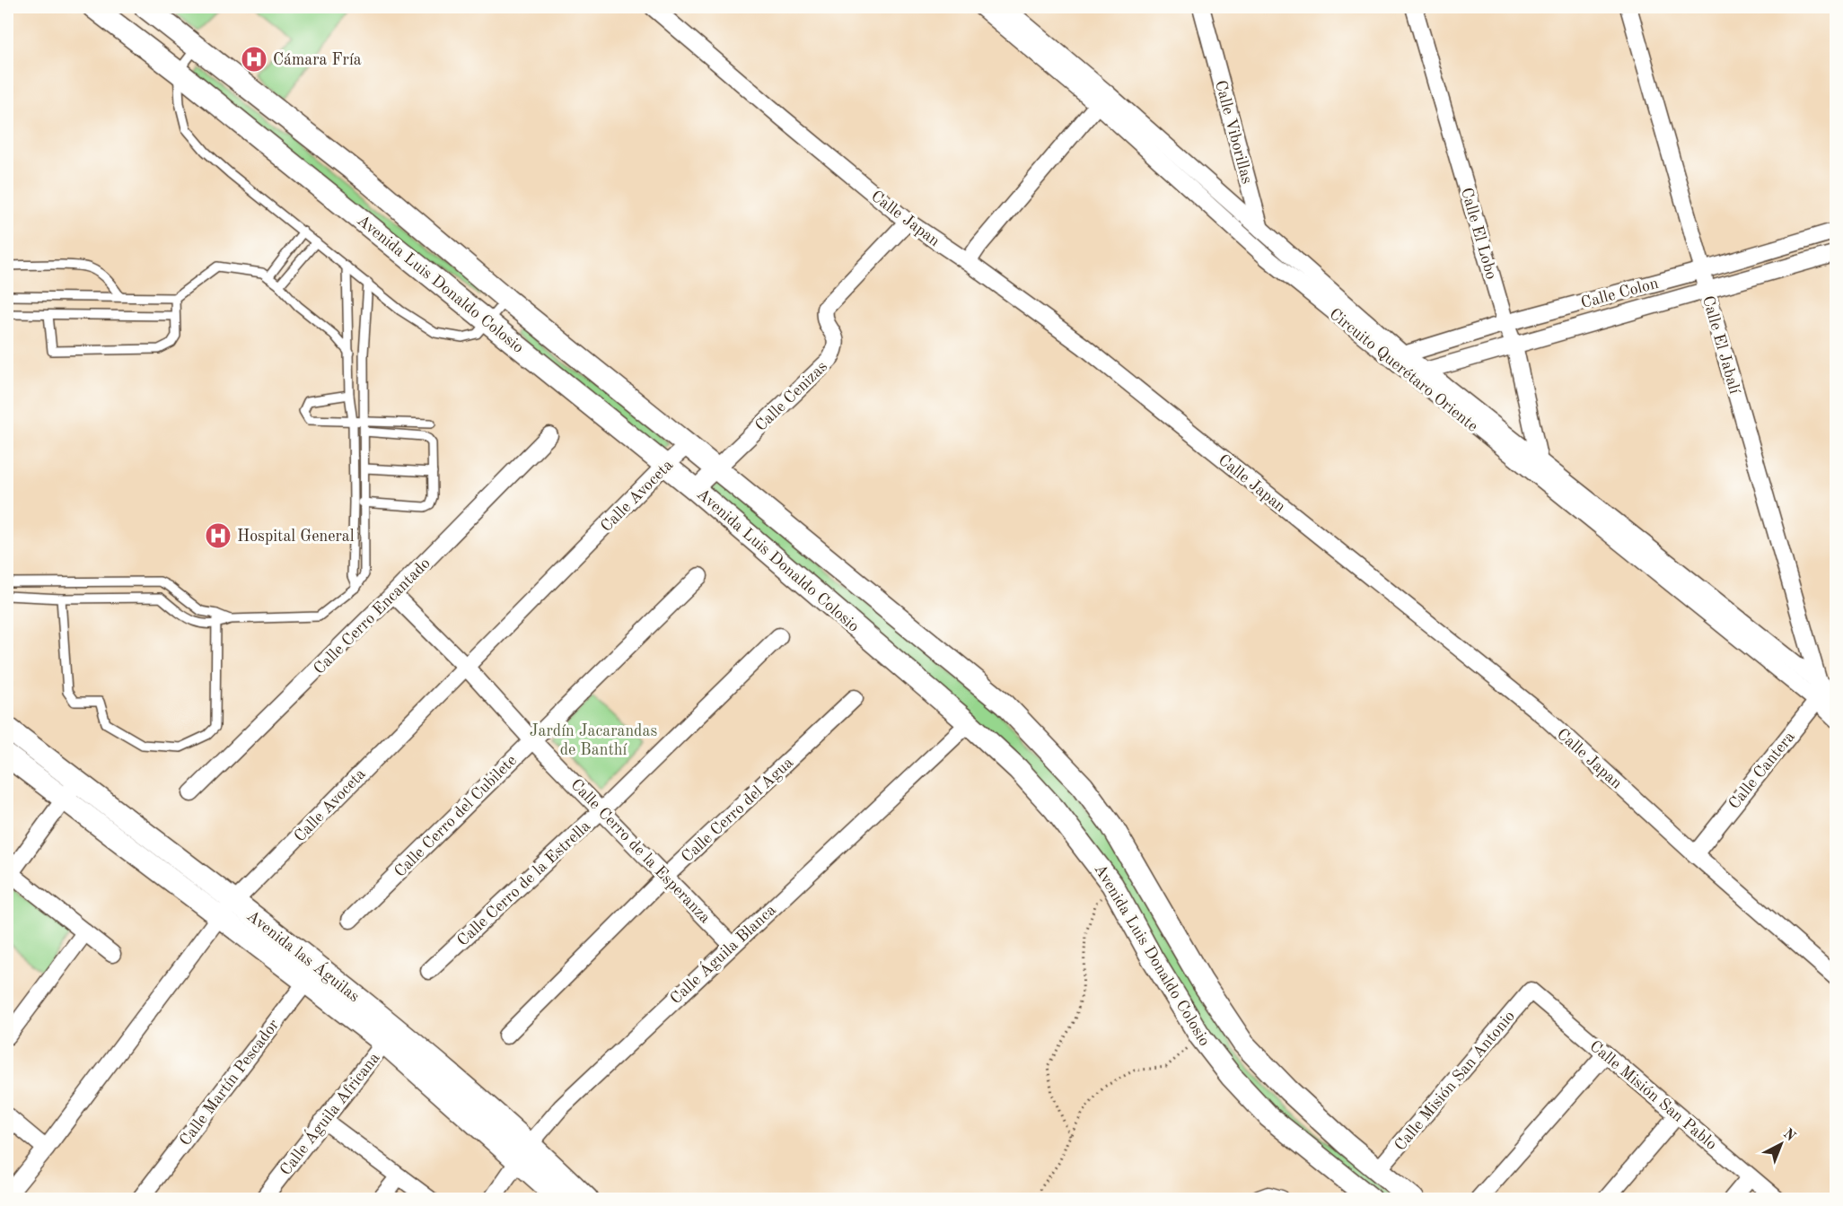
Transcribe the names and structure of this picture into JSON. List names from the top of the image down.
{
  "streets": {
    "street": [
      "Calle Viborillas",
      "Calle Japan",
      "Calle El Lobo",
      "Avenida Luis Donaldo Colosio",
      "Calle Colon",
      "Calle El Jabalí",
      "Circuito Querétaro Oriente",
      "Calle Cenizas",
      "Calle Avoceta",
      "Calle Cerro Encantado",
      "Calle Cantera",
      "Calle Cerro del Agua",
      "Calle Cerro del Cubilete",
      "Calle Cerro de la Esperanza",
      "Calle Cerro de la Estrella",
      "Calle Águila Blanca",
      "Avenida las Águilas",
      "Calle Misión San Antonio",
      "Calle Martín Pescador",
      "Calle Misión San Pablo",
      "Calle Águila Africana"
    ]
  },
  "crossings": [
    ["Calle Viborillas", "Circuito Querétaro Oriente"],
    ["Calle Japan", "Calle Cenizas"],
    ["Calle Japan", "Calle Cantera"],
    ["Calle El Lobo", "Calle Colon"],
    ["Calle El Lobo", "Circuito Querétaro Oriente"],
    ["Avenida Luis Donaldo Colosio", "Calle Cenizas"],
    ["Avenida Luis Donaldo Colosio", "Calle Avoceta"],
    ["Avenida Luis Donaldo Colosio", "Calle Águila Blanca"],
    ["Avenida Luis Donaldo Colosio", "Calle Misión San Antonio"],
    ["Calle Colon", "Calle El Jabalí"],
    ["Calle Colon", "Circuito Querétaro Oriente"],
    ["Calle El Jabalí", "Circuito Querétaro Oriente"],
    ["Circuito Querétaro Oriente", "Calle Cantera"],
    ["Calle Avoceta", "Calle Cerro de la Esperanza"],
    ["Calle Avoceta", "Avenida las Águilas"],
    ["Calle Cerro Encantado", "Calle Cerro de la Esperanza"],
    ["Calle Cerro del Agua", "Calle Cerro de la Esperanza"],
    ["Calle Cerro del Cubilete", "Calle Cerro de la Esperanza"],
    ["Calle Cerro de la Esperanza", "Calle Cerro de la Estrella"],
    ["Calle Cerro de la Esperanza", "Calle Águila Blanca"],
    ["Calle Águila Blanca", "Avenida las Águilas"],
    ["Avenida las Águilas", "Calle Martín Pescador"],
    ["Avenida las Águilas", "Calle Águila Africana"],
    ["Calle Misión San Antonio", "Calle Misión San Pablo"]
  ],
  "parks": ["Jardín Jacarandas de Banthí"],
  "places": {
    "hospital": ["Cámara Fría", "Hospital General"]
  },
  "north": "top right"
}
